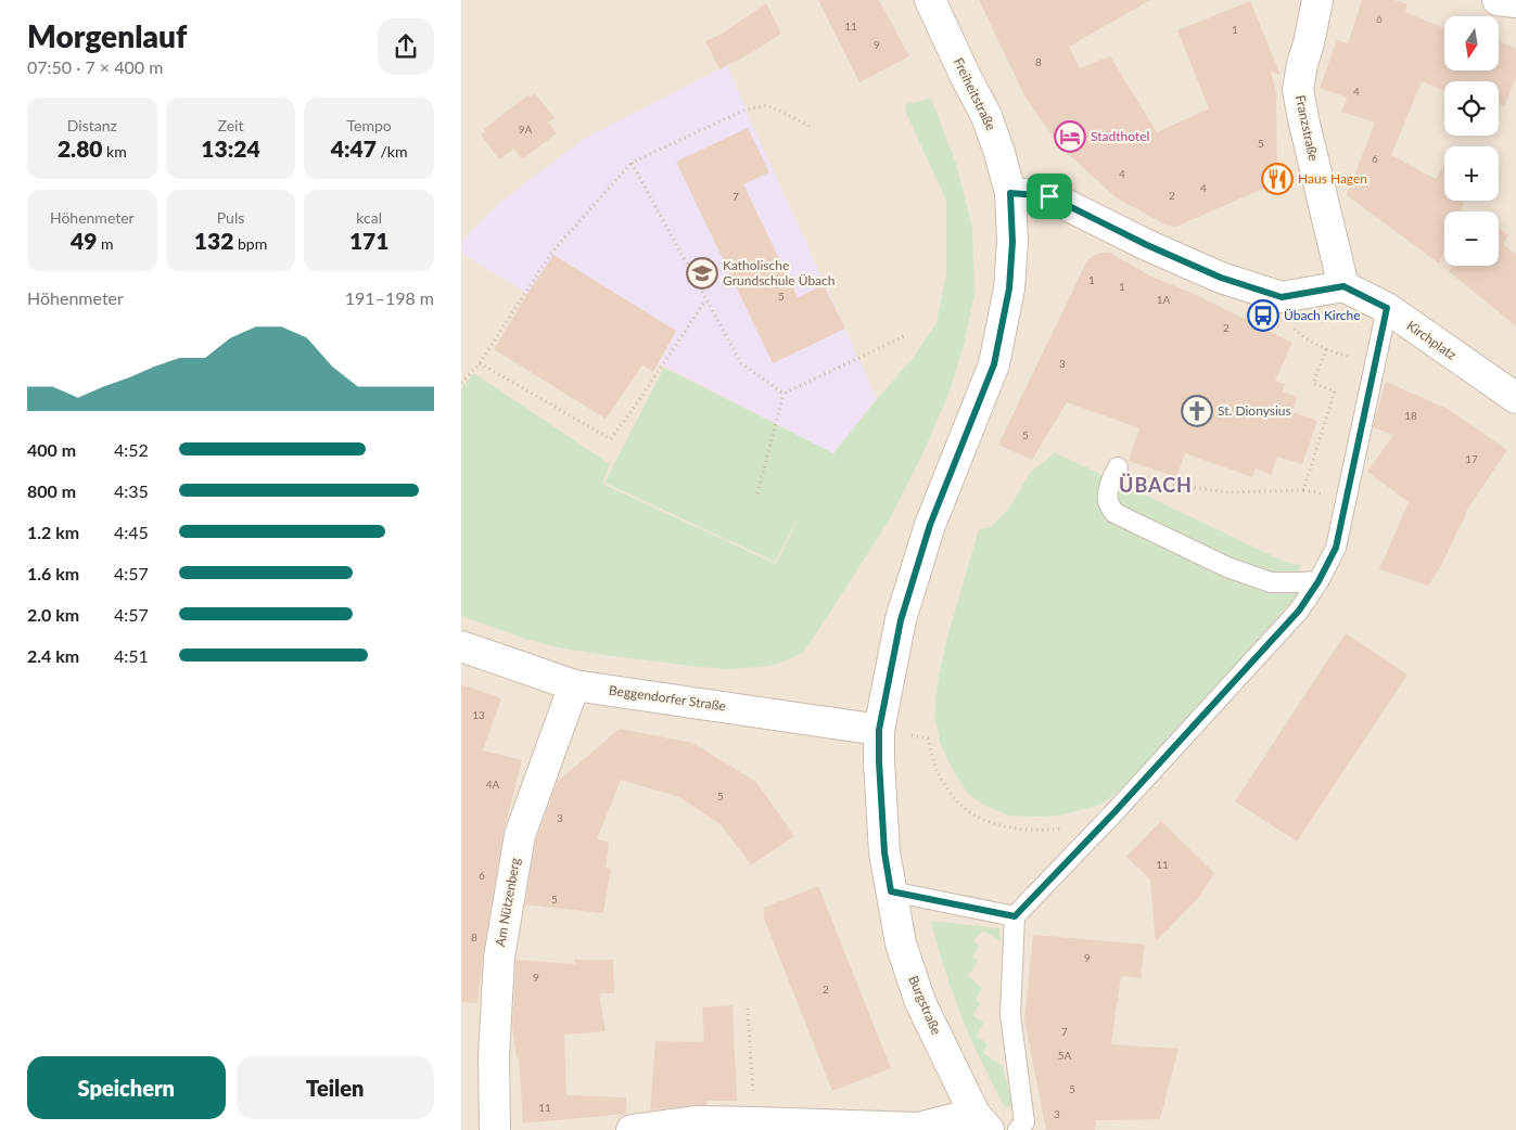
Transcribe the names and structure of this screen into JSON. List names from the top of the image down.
{
  "streets": {
    "street": [
      "Freiheitstraße",
      "Franzstraße",
      "Kirchplatz",
      "Beggendorfer Straße",
      "Am Nützenberg",
      "Burgstraße"
    ]
  },
  "crossings": [
    ["Freiheitstraße", "Beggendorfer Straße"],
    ["Freiheitstraße", "Burgstraße"],
    ["Franzstraße", "Kirchplatz"],
    ["Beggendorfer Straße", "Am Nützenberg"],
    ["Beggendorfer Straße", "Burgstraße"]
  ],
  "districts": ["ÜBACH"],
  "places": {
    "hotel": ["Stadthotel"],
    "restaurant": ["Haus Hagen"],
    "school or university": ["Katholische Grundschule Übach"],
    "bus stop": ["Übach Kirche"],
    "church": ["St. Dionysius"]
  },
  "house_numbers": [
    "6",
    "11",
    "1",
    "9",
    "8",
    "4",
    "9A",
    "5",
    "6",
    "4",
    "4",
    "2",
    "7",
    "1",
    "1",
    "5",
    "1A",
    "2",
    "3",
    "18",
    "5",
    "17",
    "13",
    "4A",
    "5",
    "3",
    "11",
    "6",
    "5",
    "8",
    "9",
    "9",
    "2",
    "7",
    "5A",
    "5",
    "11",
    "3"
  ],
  "north": "bottom",
  "page": {
    "heading": ["Morgenlauf", "07:50 · 7 × 400 m"],
    "map_buttons": ["+", "−"],
    "stats": [
      ["Distanz", "2.80 km"],
      ["Zeit", "13:24"],
      ["Tempo", "4:47 /km"],
      ["Höhenmeter", "49 m"],
      ["Puls", "132 bpm"],
      ["kcal", "171"]
    ],
    "chart": ["Höhenmeter", "191–198 m"],
    "list": [
      {
        "name": "400 m",
        "note": "4:52"
      },
      {
        "name": "800 m",
        "note": "4:35"
      },
      {
        "name": "1.2 km",
        "note": "4:45"
      },
      {
        "name": "1.6 km",
        "note": "4:57"
      },
      {
        "name": "2.0 km",
        "note": "4:57"
      },
      {
        "name": "2.4 km",
        "note": "4:51"
      }
    ],
    "buttons": ["Speichern", "Teilen"]
  }
}
